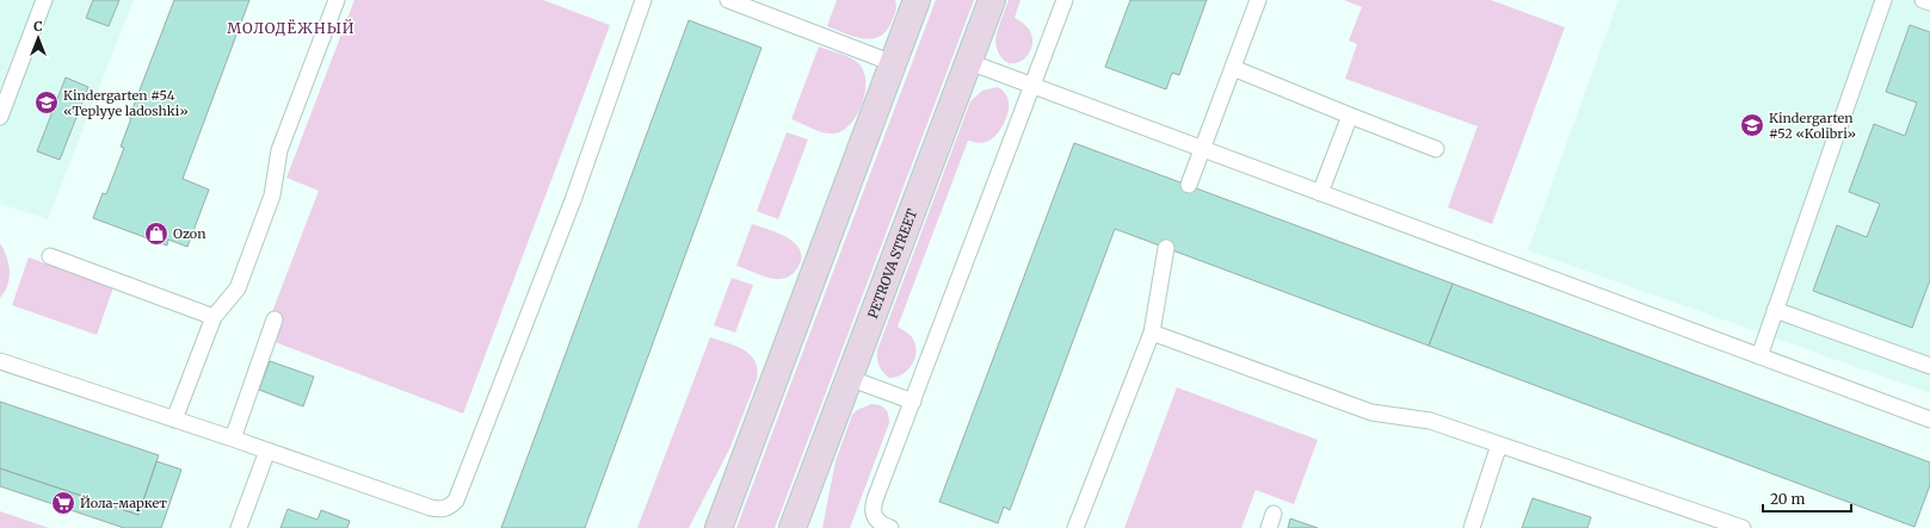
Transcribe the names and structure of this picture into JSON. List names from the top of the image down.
{
  "streets": {
    "main road": ["PETROVA STREET"]
  },
  "districts": ["МОЛОДЁЖНЫЙ"],
  "places": {
    "school or university": ["Kindergarten #54 «Teplyye ladoshki»", "Kindergarten #52 «Kolibri»"],
    "shop": ["Ozon"],
    "supermarket": ["Йола-маркет"]
  },
  "scale_bar": "20 m",
  "north": "top"
}
